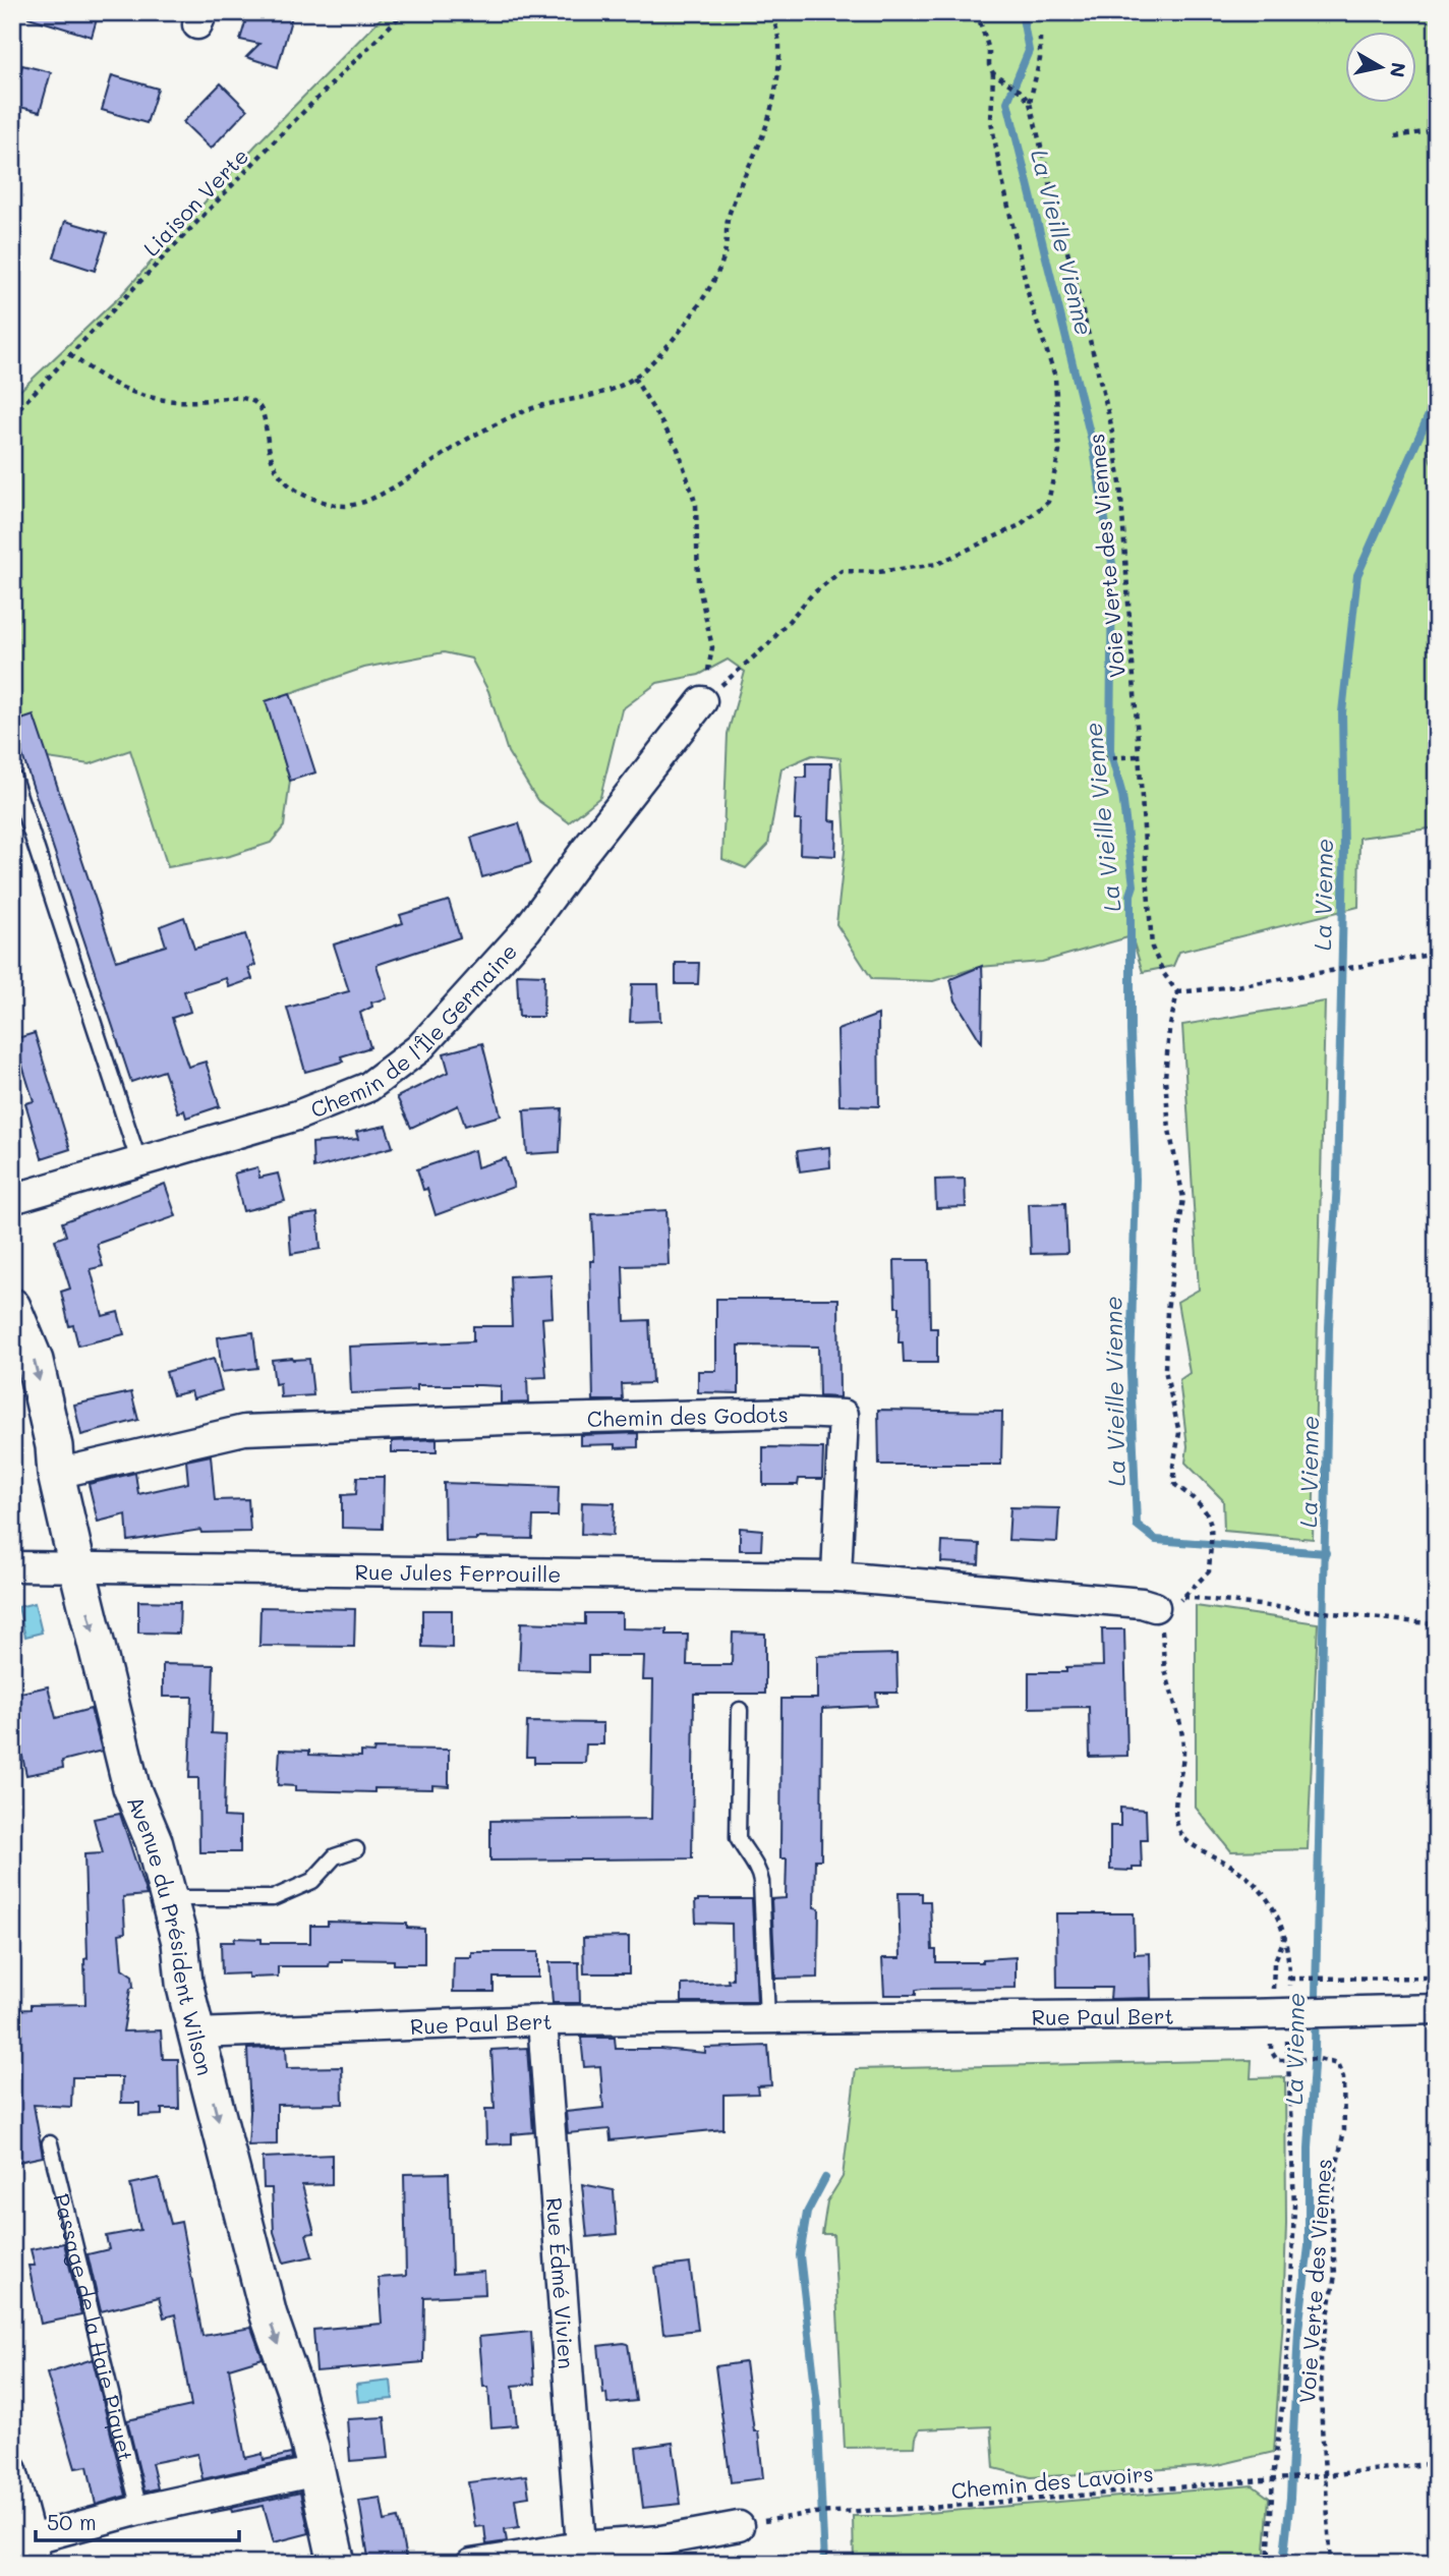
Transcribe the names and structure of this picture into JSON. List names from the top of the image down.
{
  "streets": {
    "street": [
      "Chemin de l'Île Germaine",
      "Chemin des Godots",
      "Rue Jules Ferrouille",
      "Avenue du Président Wilson",
      "Rue Paul Bert",
      "Rue Édmé Vivien"
    ],
    "lane": ["Passage de la Haie Piquet"],
    "path": ["Liaison Verte", "Voie Verte des Viennes", "Chemin des Lavoirs"]
  },
  "crossings": [
    ["Voie Verte des Viennes", "Chemin des Lavoirs"],
    ["Chemin des Godots", "Rue Jules Ferrouille"],
    ["Chemin des Godots", "Avenue du Président Wilson"],
    ["Rue Jules Ferrouille", "Avenue du Président Wilson"],
    ["Avenue du Président Wilson", "Rue Paul Bert"],
    ["Rue Paul Bert", "Rue Édmé Vivien"]
  ],
  "one_way": ["Avenue du Président Wilson"],
  "water": ["La Vieille Vienne", "La Vienne"],
  "scale_bar": "50 m",
  "north": "right"
}
